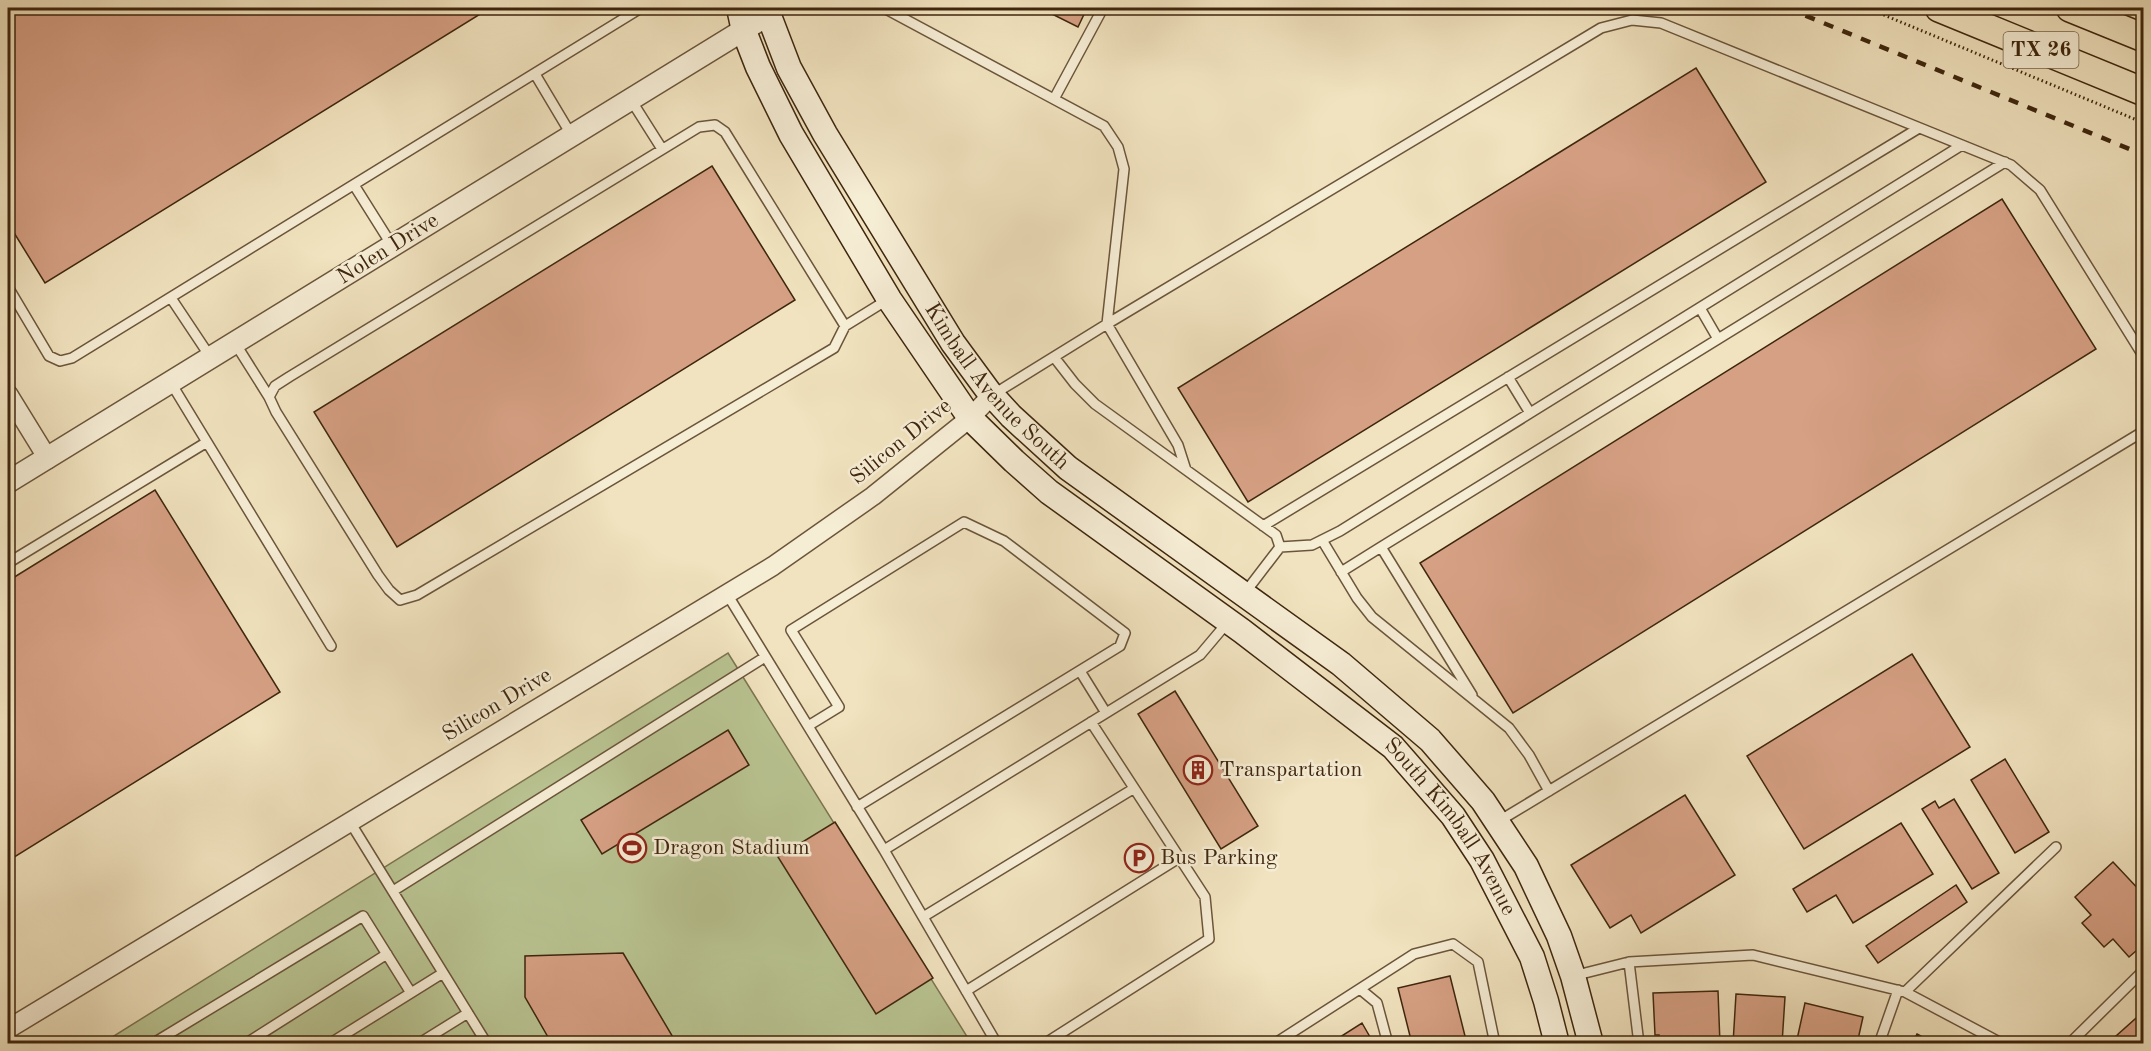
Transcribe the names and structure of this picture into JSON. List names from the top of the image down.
{
  "streets": {
    "main road": ["TX 26", "Kimball Avenue South", "South Kimball Avenue"],
    "street": ["Nolen Drive", "Silicon Drive"]
  },
  "crossings": [
    ["Nolen Drive", "Kimball Avenue South"],
    ["Kimball Avenue South", "Silicon Drive"],
    ["Kimball Avenue South", "South Kimball Avenue"]
  ],
  "places": {
    "building": ["Transpartation"],
    "sports": ["Dragon Stadium"],
    "parking": ["Bus Parking"]
  }
}
